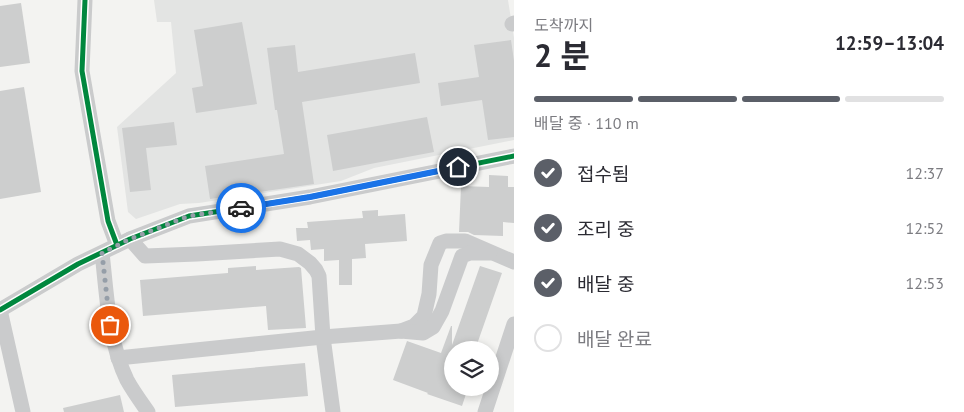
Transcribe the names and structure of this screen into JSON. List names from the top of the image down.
{
  "page": {
    "heading": ["2 분", "도착까지", "12:59–13:04"],
    "bar": "배달 중 · 110 m",
    "list": [
      ["접수됨", "12:37"],
      ["조리 중", "12:52"],
      ["배달 중", "12:53"],
      "배달 완료"
    ]
  }
}
